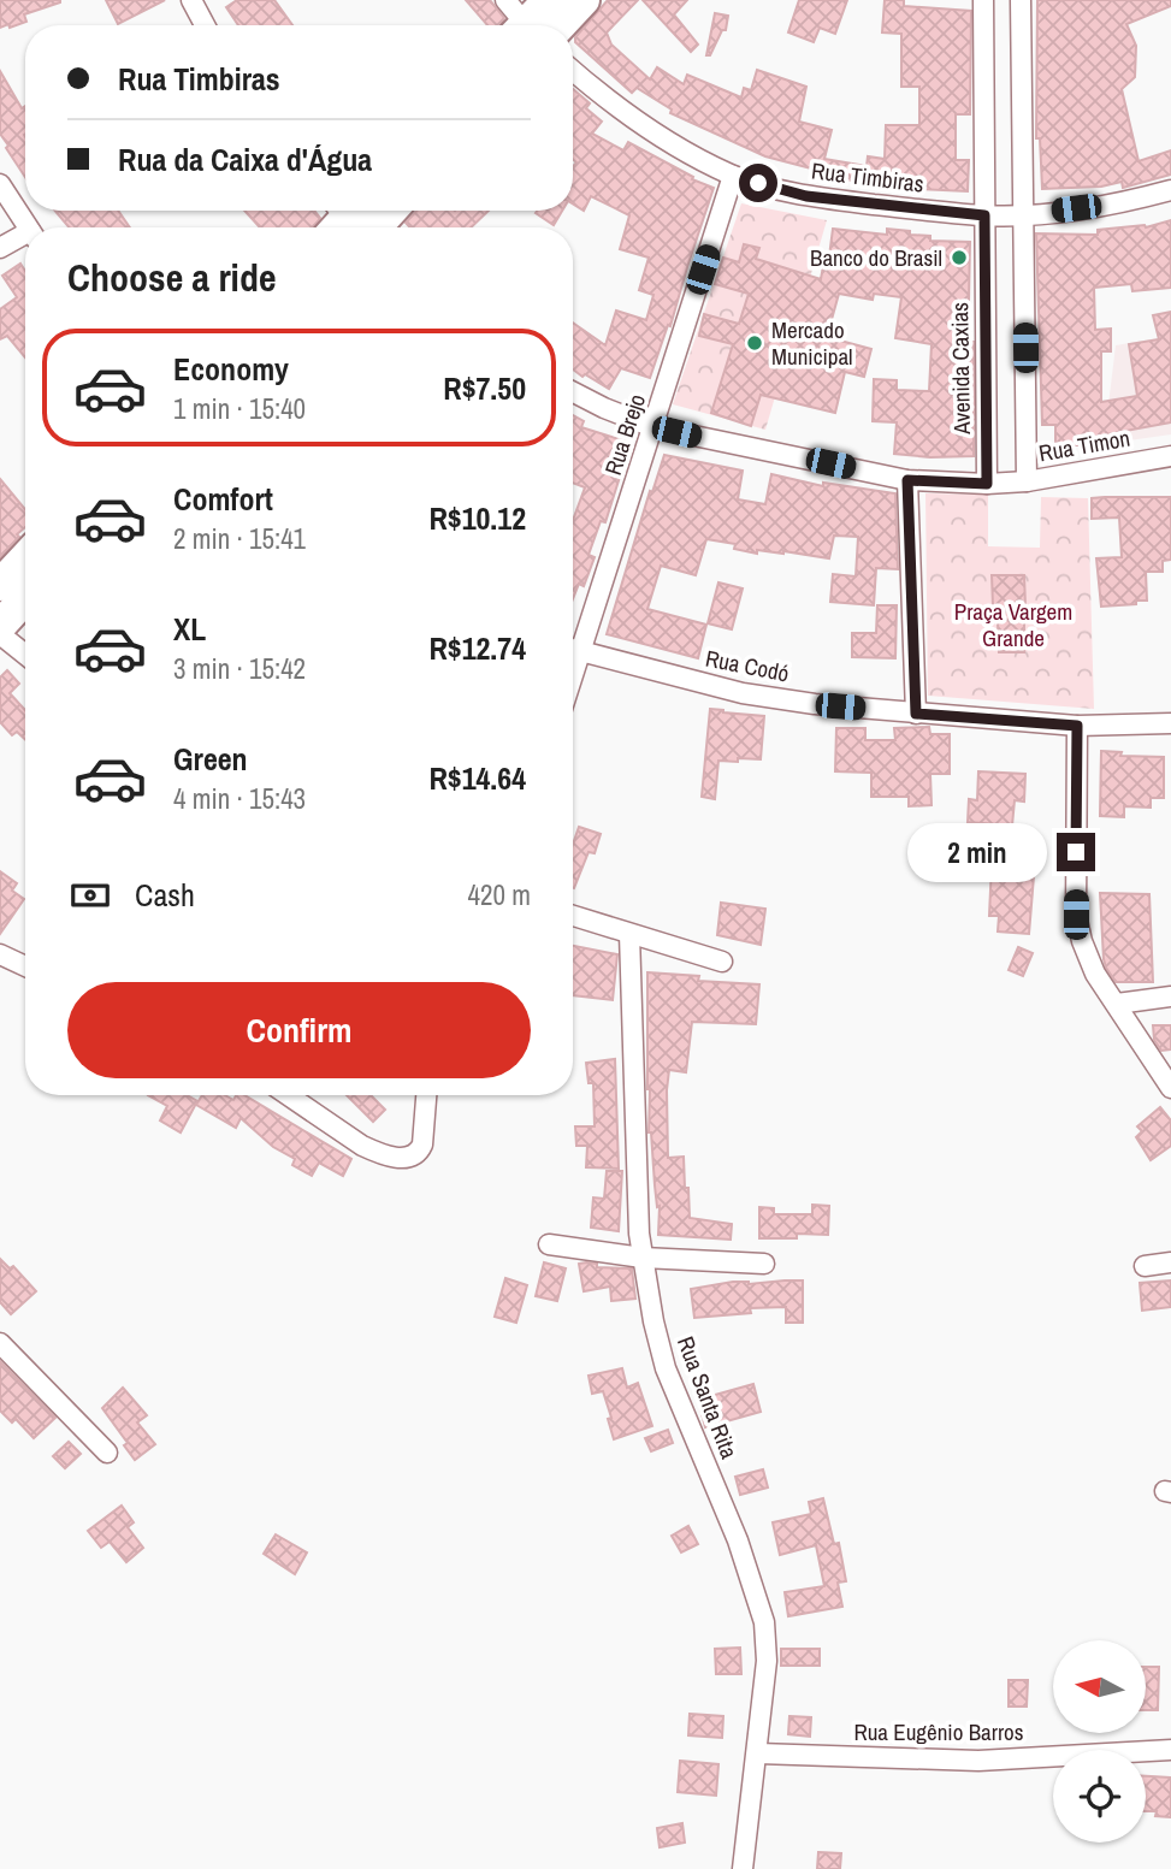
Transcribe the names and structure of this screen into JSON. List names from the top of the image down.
{
  "streets": {
    "street": [
      "Rua Timbiras",
      "Avenida Caxias",
      "Rua Brejo",
      "Rua Timon",
      "Rua Codó",
      "Rua Santa Rita",
      "Rua Eugênio Barros"
    ]
  },
  "crossings": [
    ["Rua Timbiras", "Avenida Caxias"],
    ["Rua Timbiras", "Rua Brejo"],
    ["Avenida Caxias", "Rua Timon"],
    ["Rua Brejo", "Rua Timon"],
    ["Rua Santa Rita", "Rua Eugênio Barros"]
  ],
  "parks": ["Praça Vargem Grande"],
  "places": ["Banco do Brasil", "Mercado Municipal"],
  "north": "left",
  "page": {
    "banner": ["Rua Timbiras", "Rua da Caixa d'Água"],
    "heading": "Choose a ride",
    "list": [
      {
        "name": "Economy",
        "note": "1 min · 15:40",
        "value": "R$7.50"
      },
      {
        "name": "Comfort",
        "note": "2 min · 15:41",
        "value": "R$10.12"
      },
      {
        "name": "XL",
        "note": "3 min · 15:42",
        "value": "R$12.74"
      },
      {
        "name": "Green",
        "note": "4 min · 15:43",
        "value": "R$14.64"
      }
    ],
    "bubble": "2 min",
    "pay": ["Cash", "420 m"],
    "buttons": "Confirm"
  }
}
